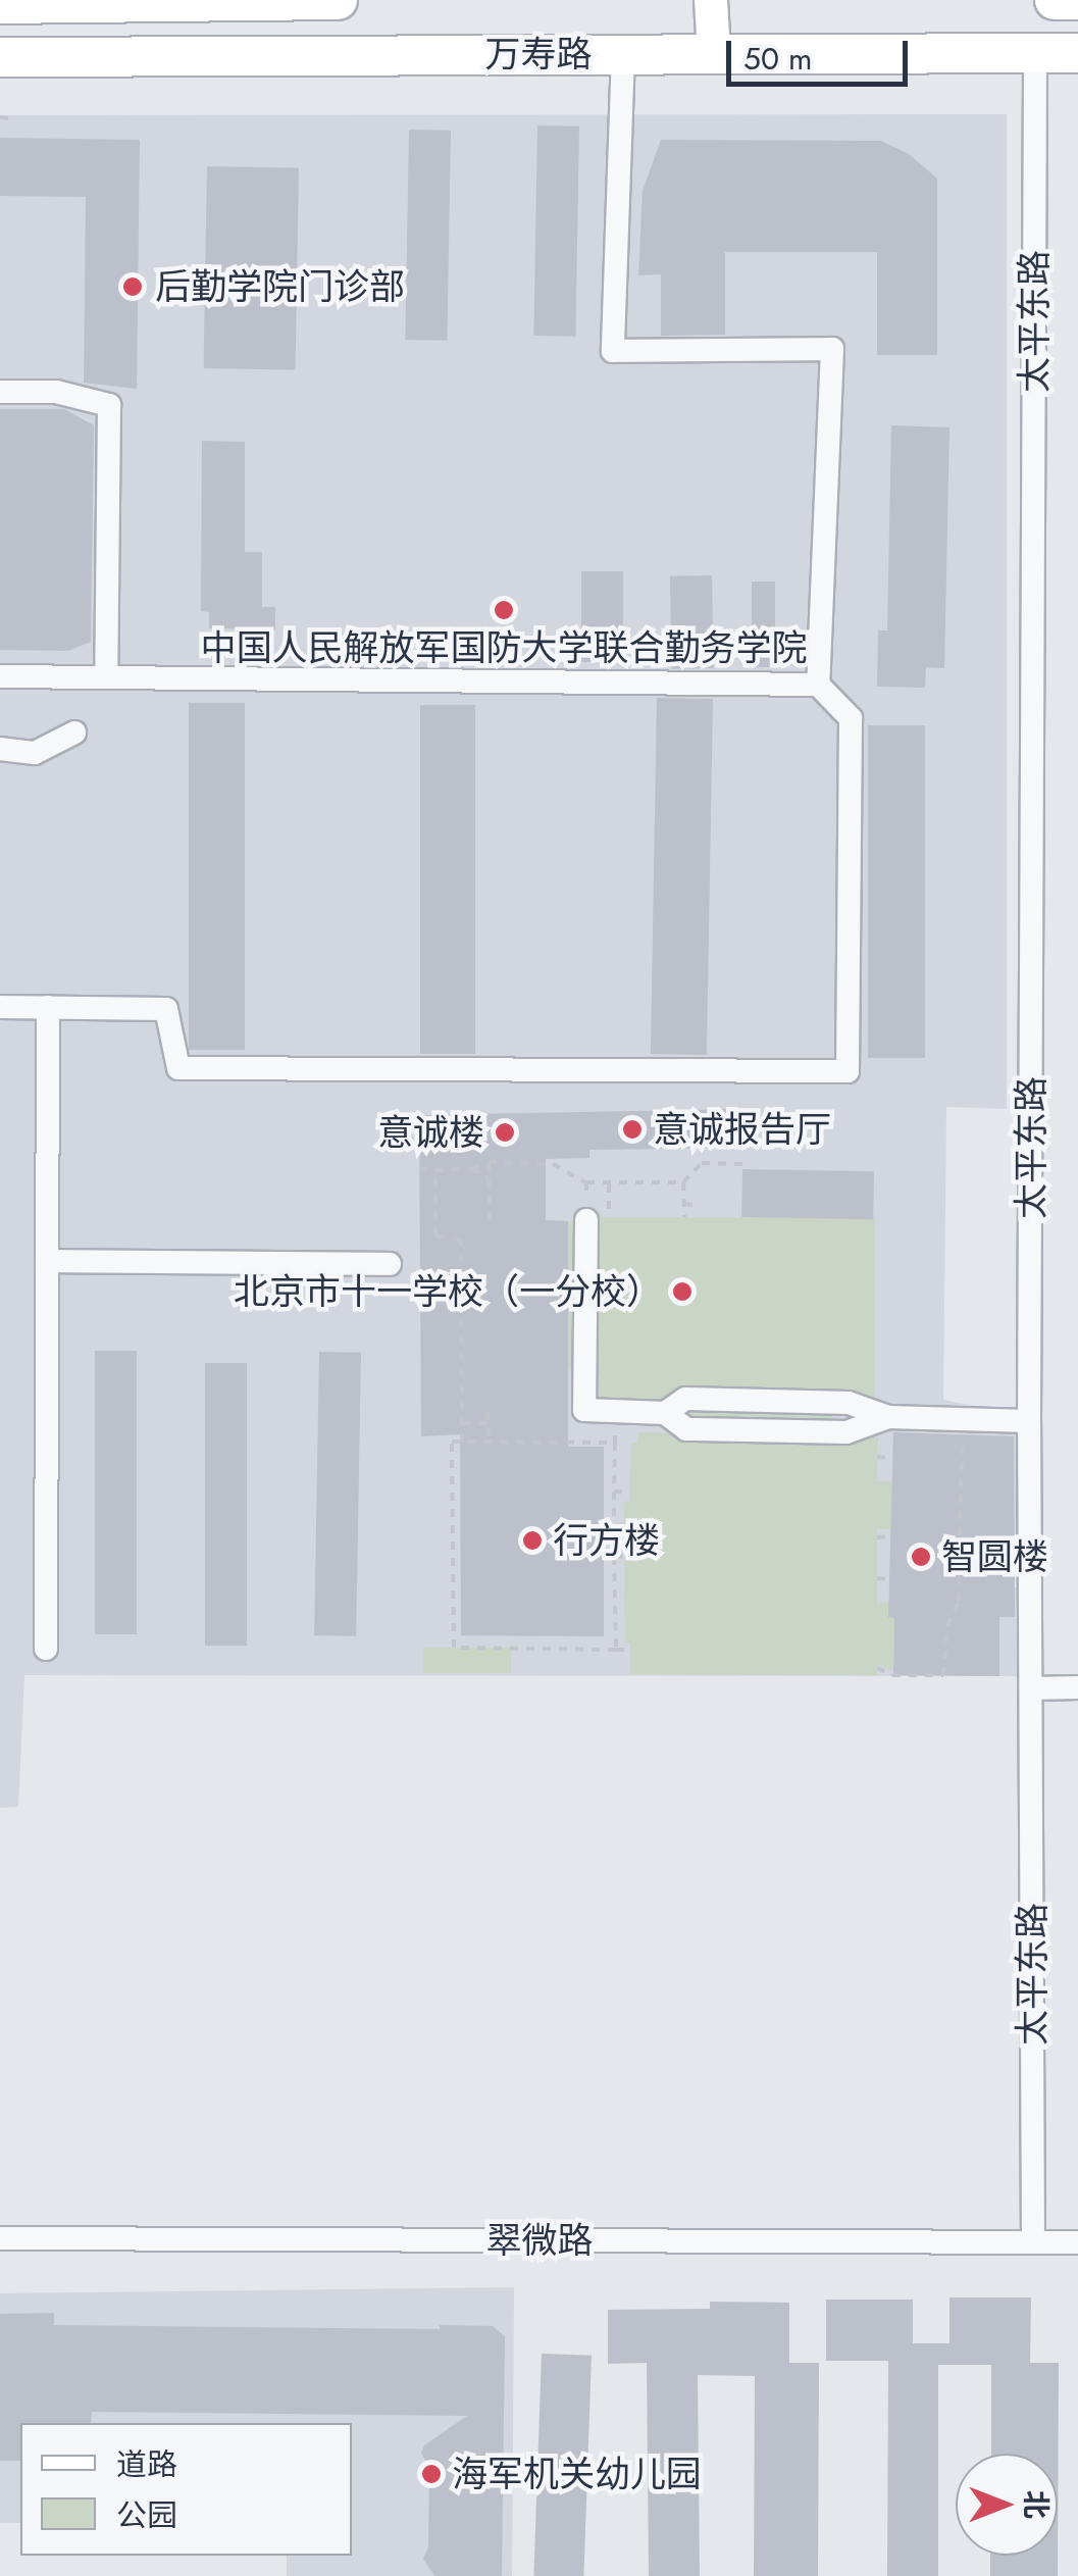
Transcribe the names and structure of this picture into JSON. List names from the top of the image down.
{
  "streets": {
    "main road": ["万寿路"],
    "street": ["太平东路", "翠微路"]
  },
  "crossings": [
    ["万寿路", "太平东路"],
    ["太平东路", "翠微路"]
  ],
  "places": [
    "后勤学院门诊部",
    "中国人民解放军国防大学联合勤务学院",
    "意诚报告厅",
    "意诚楼",
    "北京市十一学校（一分校）",
    "行方楼",
    "智圆楼",
    "海军机关幼儿园"
  ],
  "legend": ["道路", "公园"],
  "scale_bar": "50 m",
  "north": "right"
}
